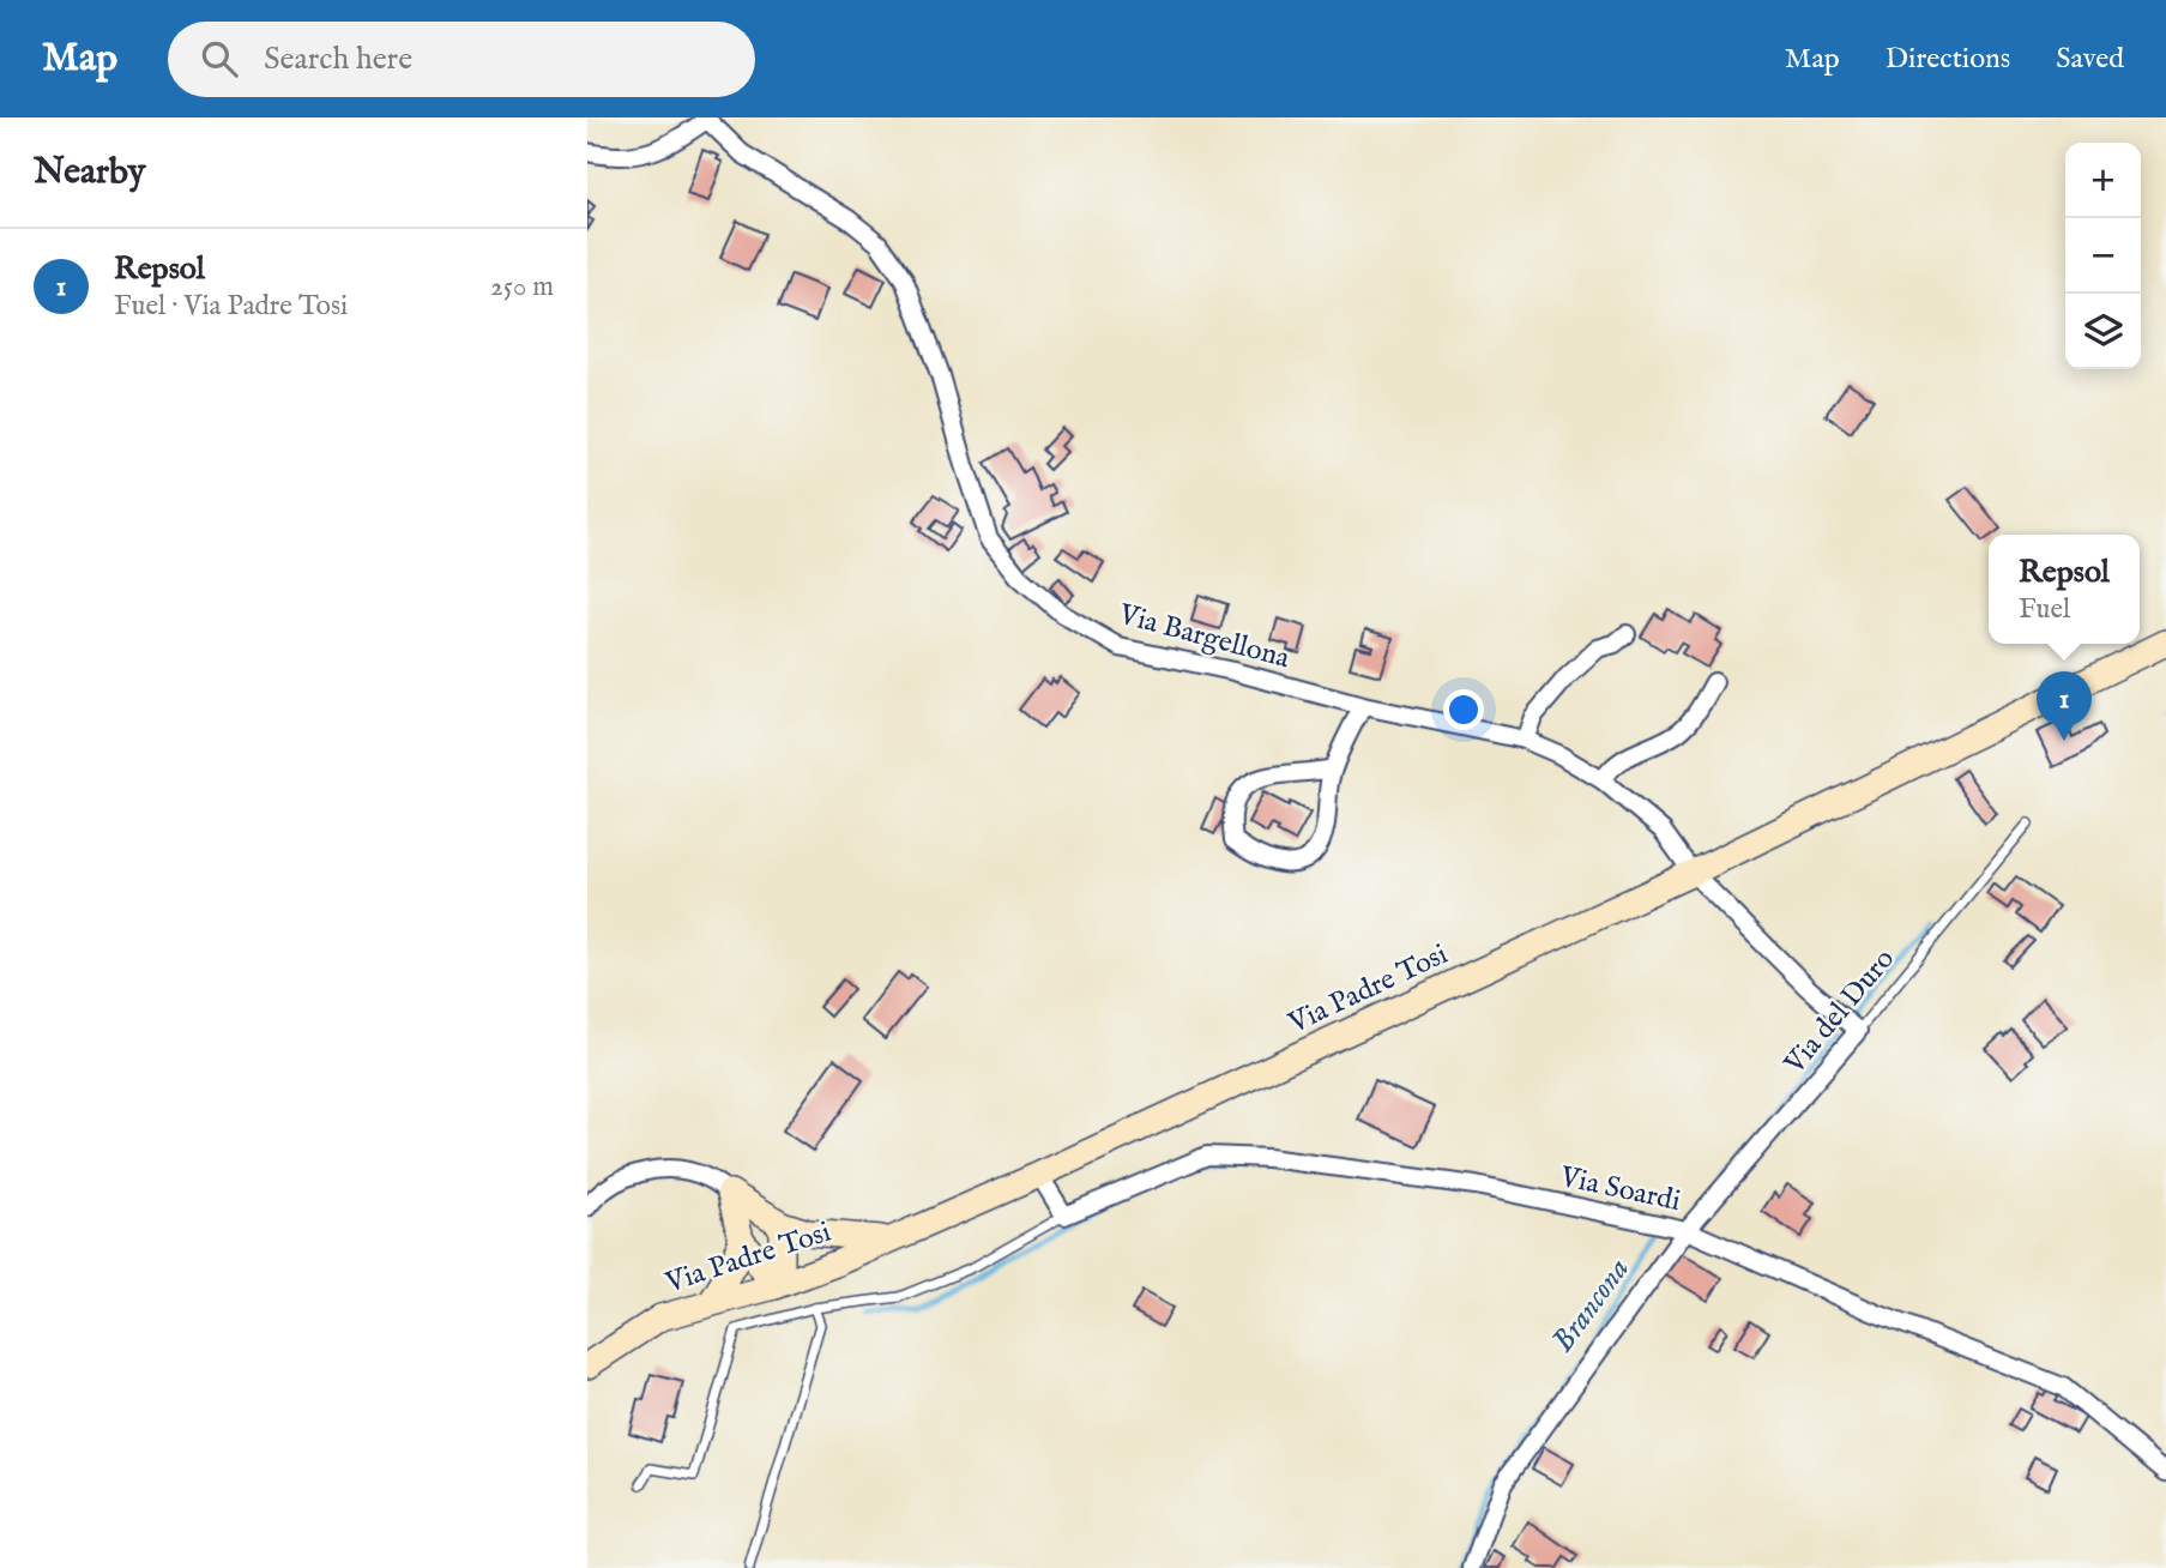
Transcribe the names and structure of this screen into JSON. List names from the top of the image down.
{
  "streets": {
    "main road": ["Via Padre Tosi"],
    "street": ["Via Bargellona", "Via del Duro", "Via Soardi"]
  },
  "crossings": [
    ["Via Bargellona", "Via Padre Tosi"],
    ["Via Bargellona", "Via del Duro"],
    ["Via del Duro", "Via Soardi"]
  ],
  "water": ["Brancona"],
  "page": {
    "header": "Map",
    "search": "Search here",
    "nav": ["Map", "Directions", "Saved"],
    "heading": "Nearby",
    "map_buttons": ["+", "−"],
    "list": [
      {
        "mark": "1",
        "name": "Repsol",
        "note": "Fuel · Via Padre Tosi",
        "value": "250 m"
      }
    ],
    "popup": ["Repsol", "Fuel"],
    "pins": "1"
  }
}
